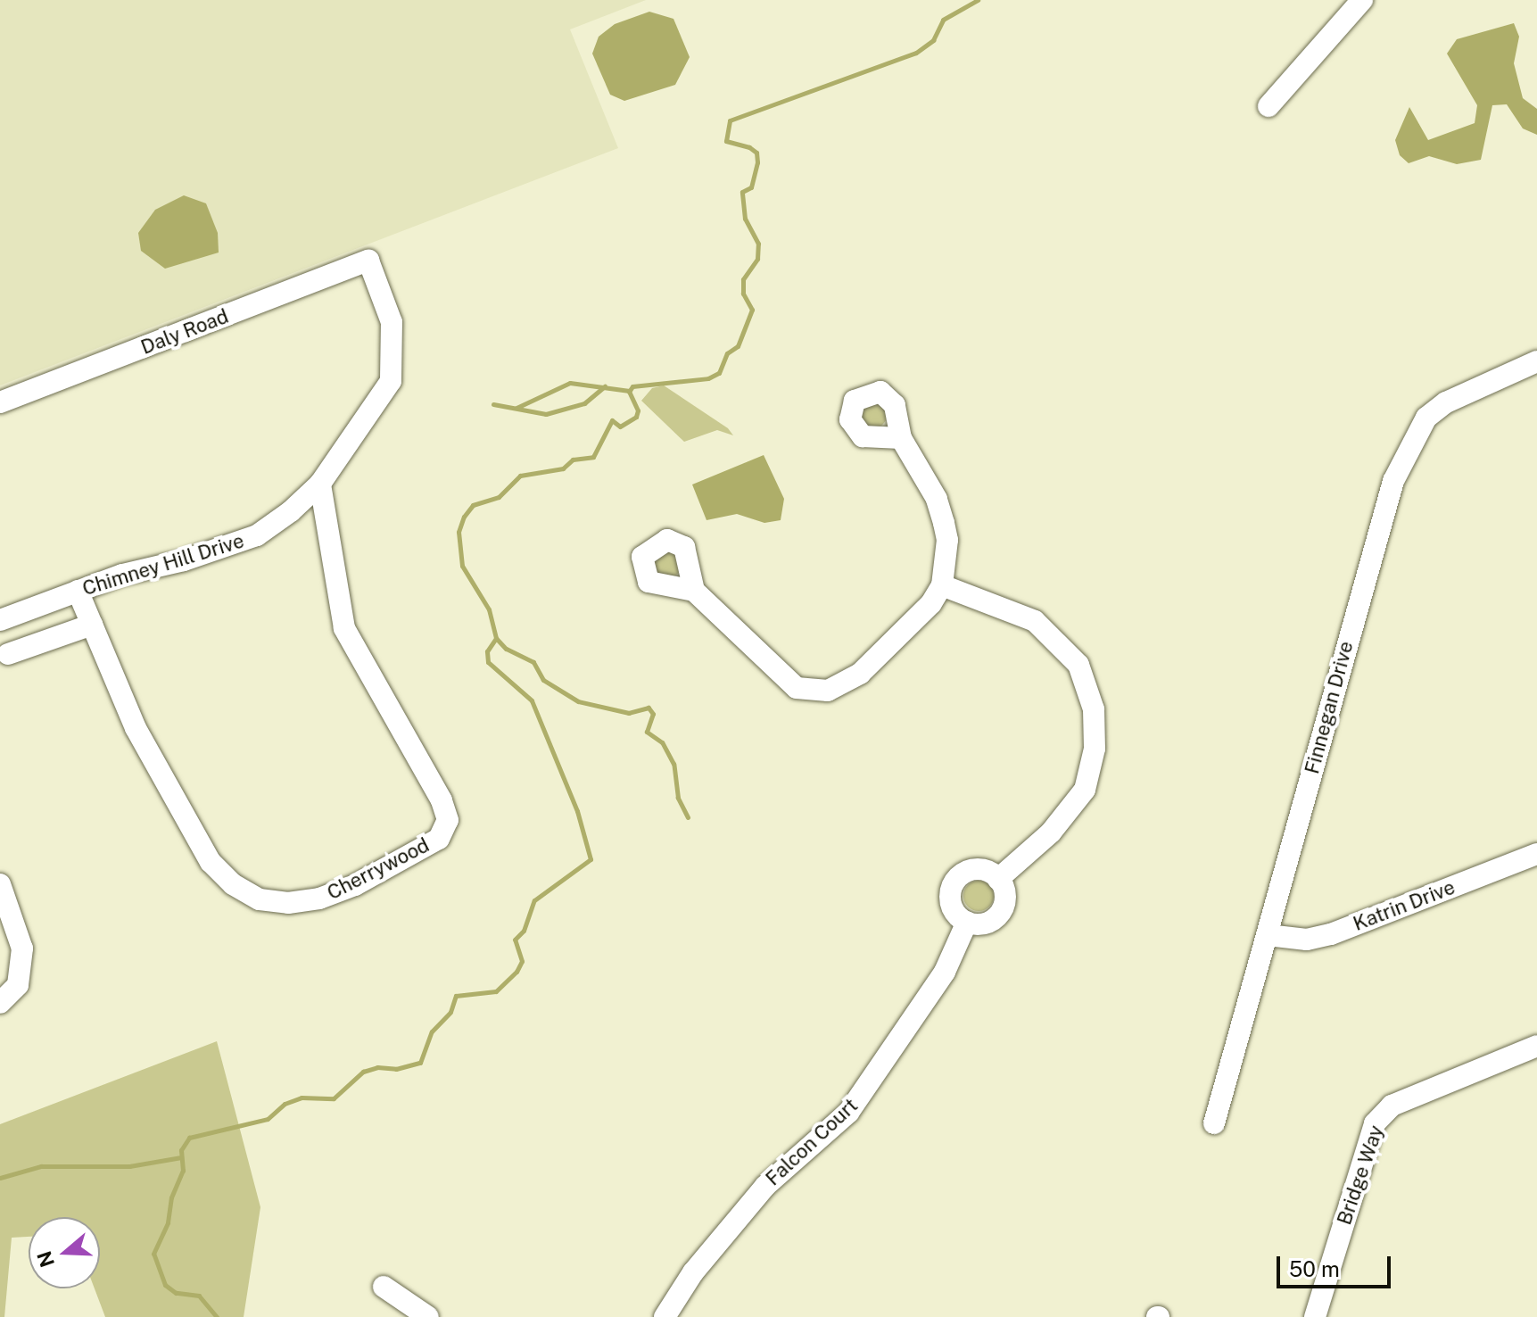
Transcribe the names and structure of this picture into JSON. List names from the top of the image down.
{
  "streets": {
    "street": [
      "Daly Road",
      "Chimney Hill Drive",
      "Finnegan Drive",
      "Cherrywood",
      "Katrin Drive",
      "Falcon Court",
      "Bridge Way"
    ]
  },
  "crossings": [
    ["Daly Road", "Chimney Hill Drive"],
    ["Chimney Hill Drive", "Cherrywood"],
    ["Finnegan Drive", "Katrin Drive"]
  ],
  "scale_bar": "50 m",
  "north": "left"
}
